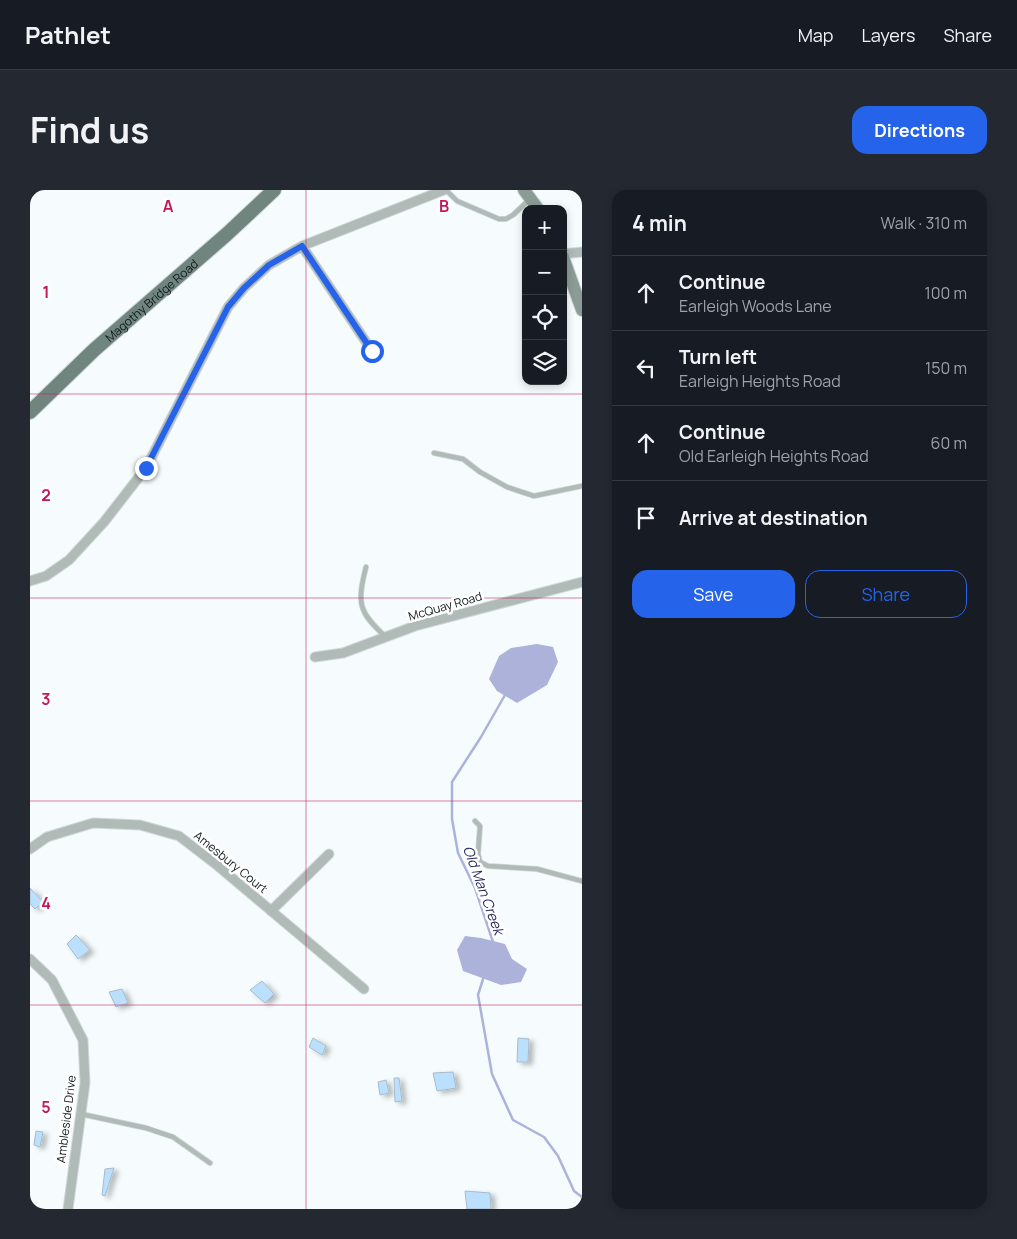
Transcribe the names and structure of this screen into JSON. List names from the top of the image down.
{
  "streets": {
    "main road": ["Magothy Bridge Road"],
    "street": ["McQuay Road", "Amesbury Court", "Ambleside Drive"]
  },
  "water": ["Old Man Creek"],
  "page": {
    "header": "Pathlet",
    "nav": ["Map", "Layers", "Share"],
    "title": "Find us",
    "buttons": [
      "Directions",
      ["Save", "Share"]
    ],
    "heading": ["4 min", "Walk · 310 m"],
    "map_buttons": ["+", "−"],
    "list": [
      ["Continue", "Earleigh Woods Lane", "100 m"],
      ["Turn left", "Earleigh Heights Road", "150 m"],
      ["Continue", "Old Earleigh Heights Road", "60 m"],
      "Arrive at destination"
    ]
  },
  "grid": {
    "columns": ["A", "B"],
    "rows": [
      "1",
      "2",
      "3",
      "4",
      "5"
    ]
  }
}
